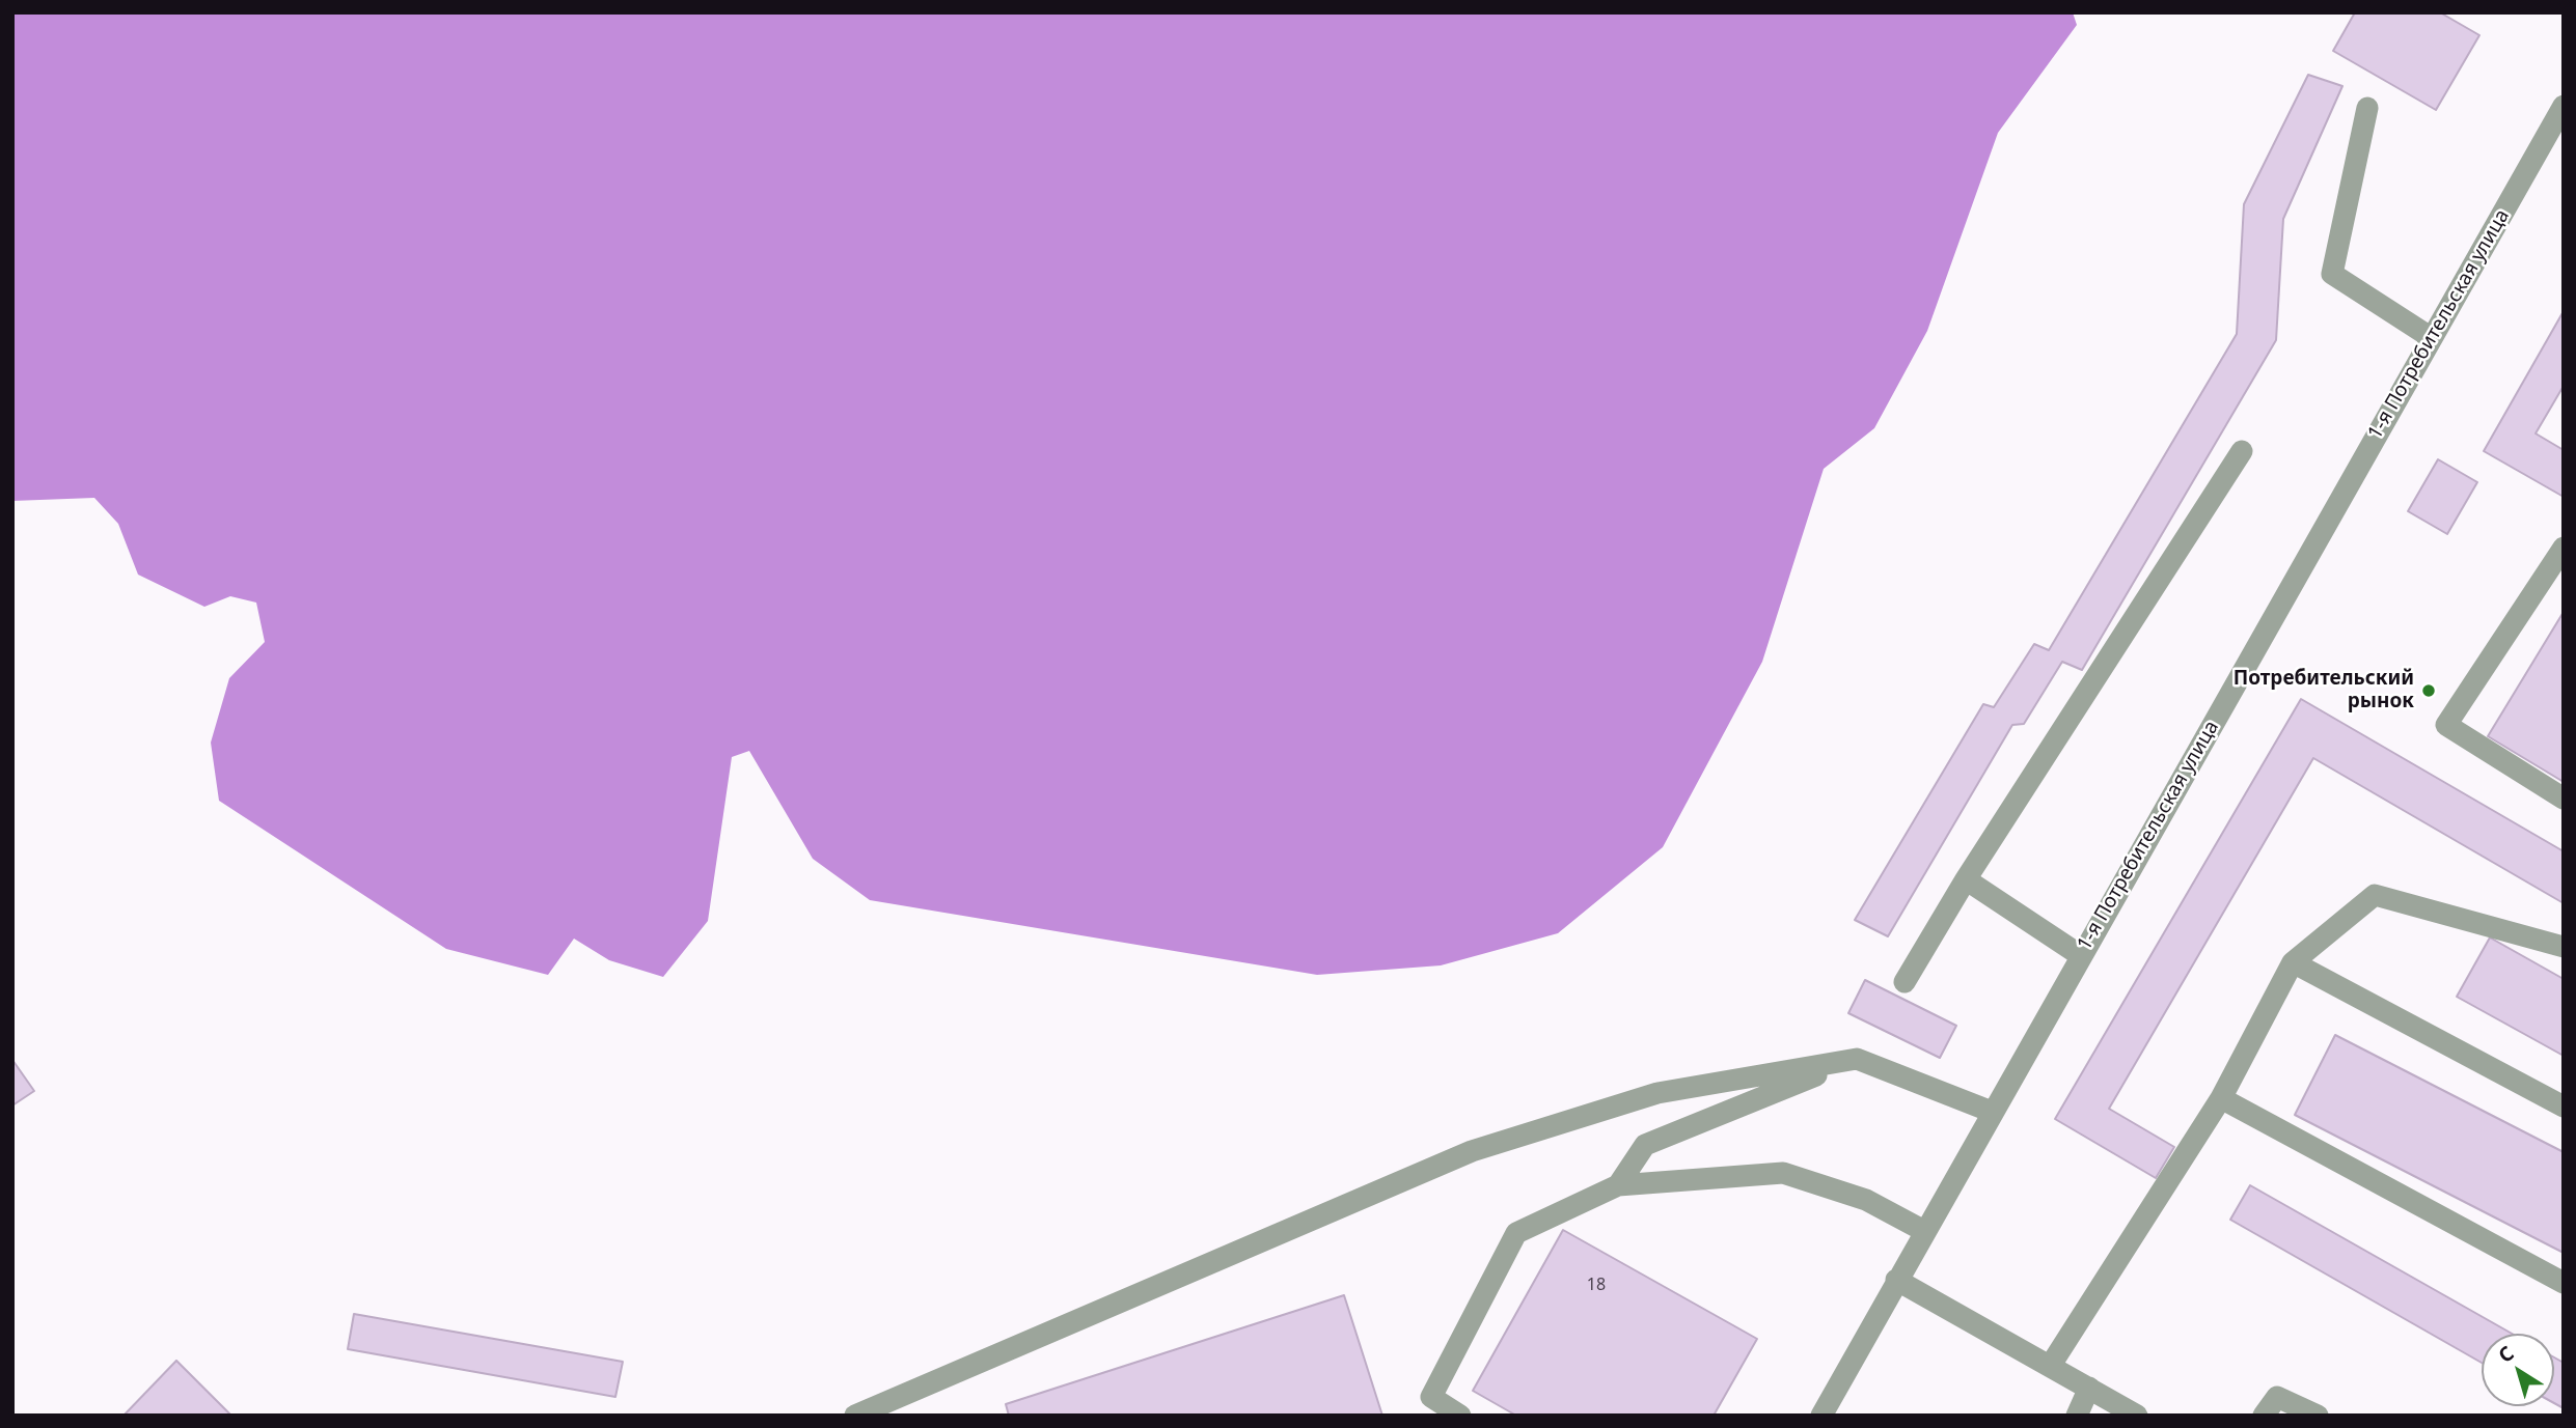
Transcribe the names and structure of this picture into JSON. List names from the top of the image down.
{
  "streets": {
    "street": ["1-я Потребительская улица"]
  },
  "places": ["Потребительский рынок"],
  "house_numbers": ["18"],
  "north": "top left"
}
